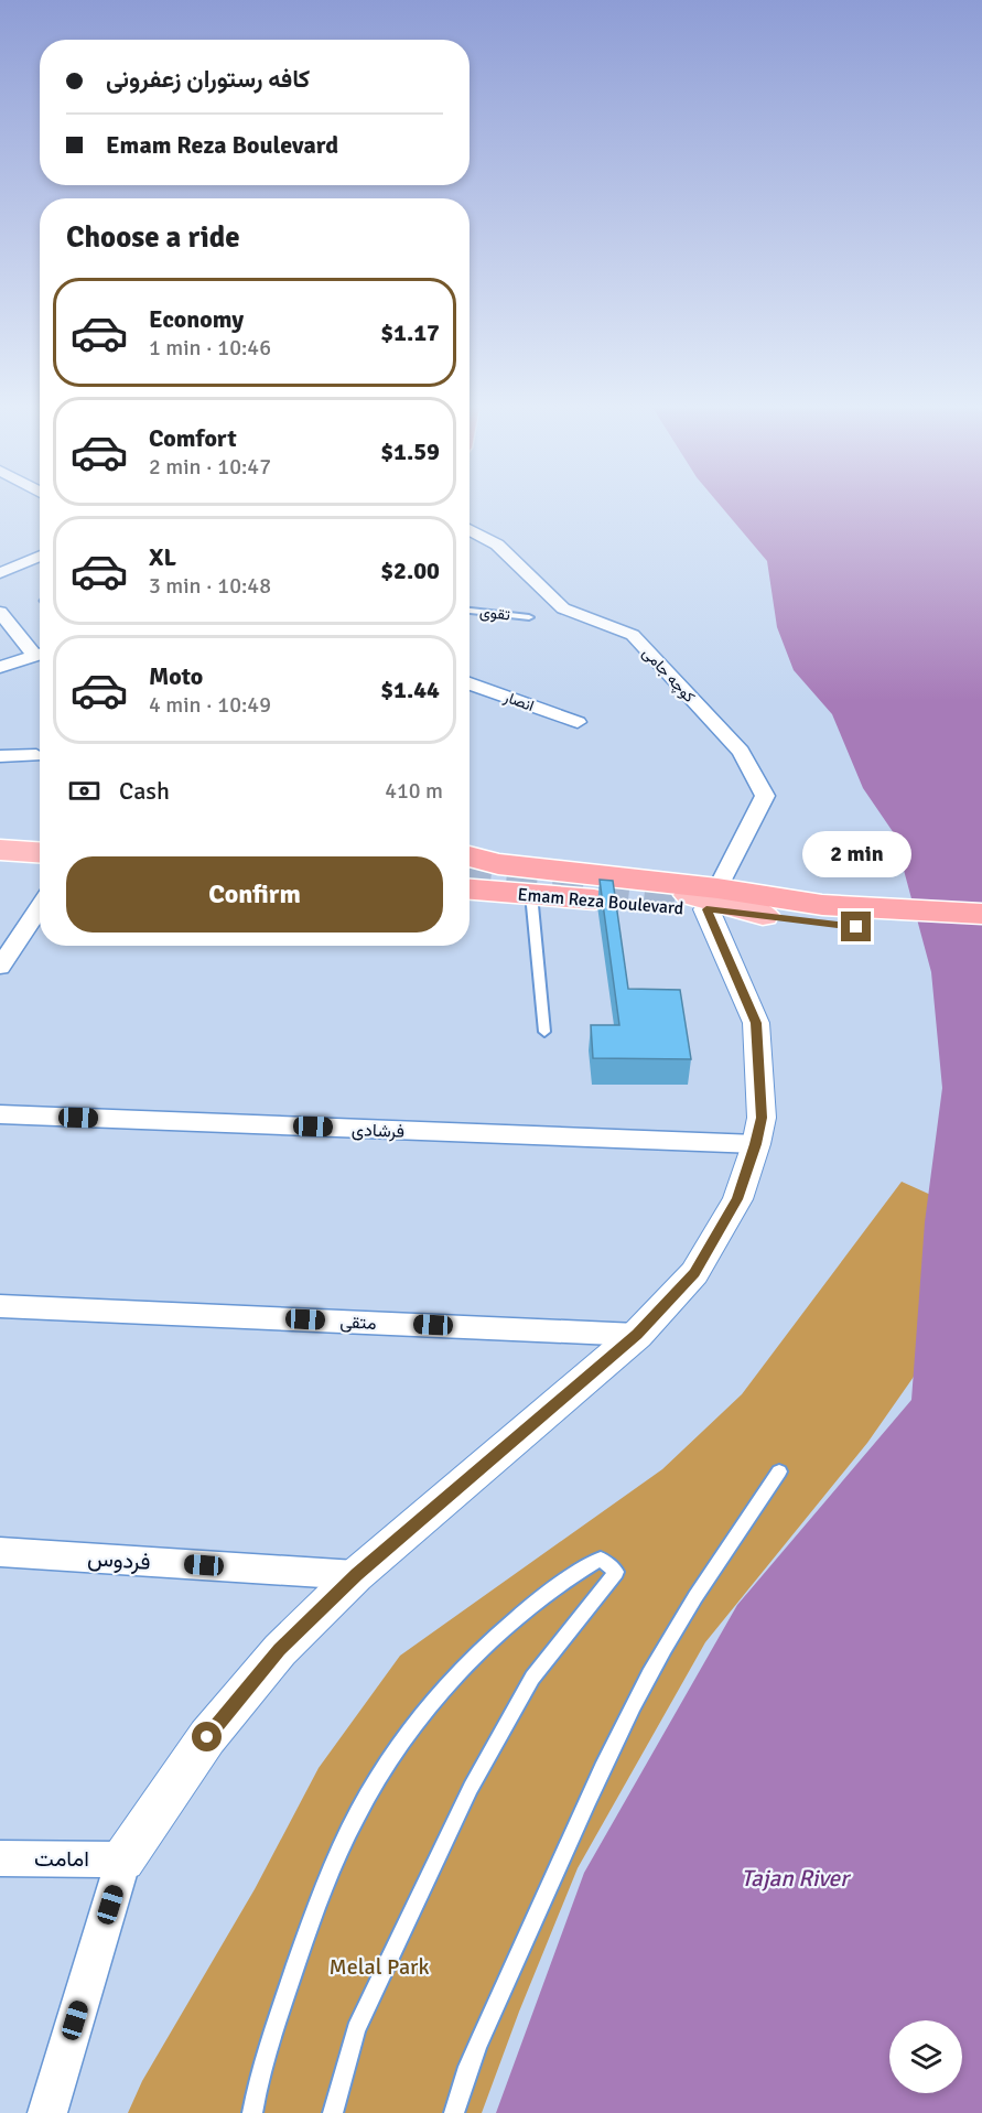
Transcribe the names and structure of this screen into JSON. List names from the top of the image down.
{
  "streets": {
    "highway": ["Emam Reza Boulevard"],
    "street": [
      "کوچه جامی",
      "انصار",
      "فرشادی",
      "متقی",
      "فردوس",
      "امامت"
    ],
    "lane": ["تقوی"]
  },
  "crossings": [
    ["کوچه جامی", "Emam Reza Boulevard"]
  ],
  "water": ["Tajan River"],
  "parks": ["Melal Park"],
  "page": {
    "banner": ["کافه رستوران زعفرونی", "Emam Reza Boulevard"],
    "heading": "Choose a ride",
    "list": [
      {
        "name": "Economy",
        "note": "1 min · 10:46",
        "value": "$1.17"
      },
      {
        "name": "Comfort",
        "note": "2 min · 10:47",
        "value": "$1.59"
      },
      {
        "name": "XL",
        "note": "3 min · 10:48",
        "value": "$2.00"
      },
      {
        "name": "Moto",
        "note": "4 min · 10:49",
        "value": "$1.44"
      }
    ],
    "pay": ["Cash", "410 m"],
    "bubble": "2 min",
    "buttons": "Confirm"
  }
}
